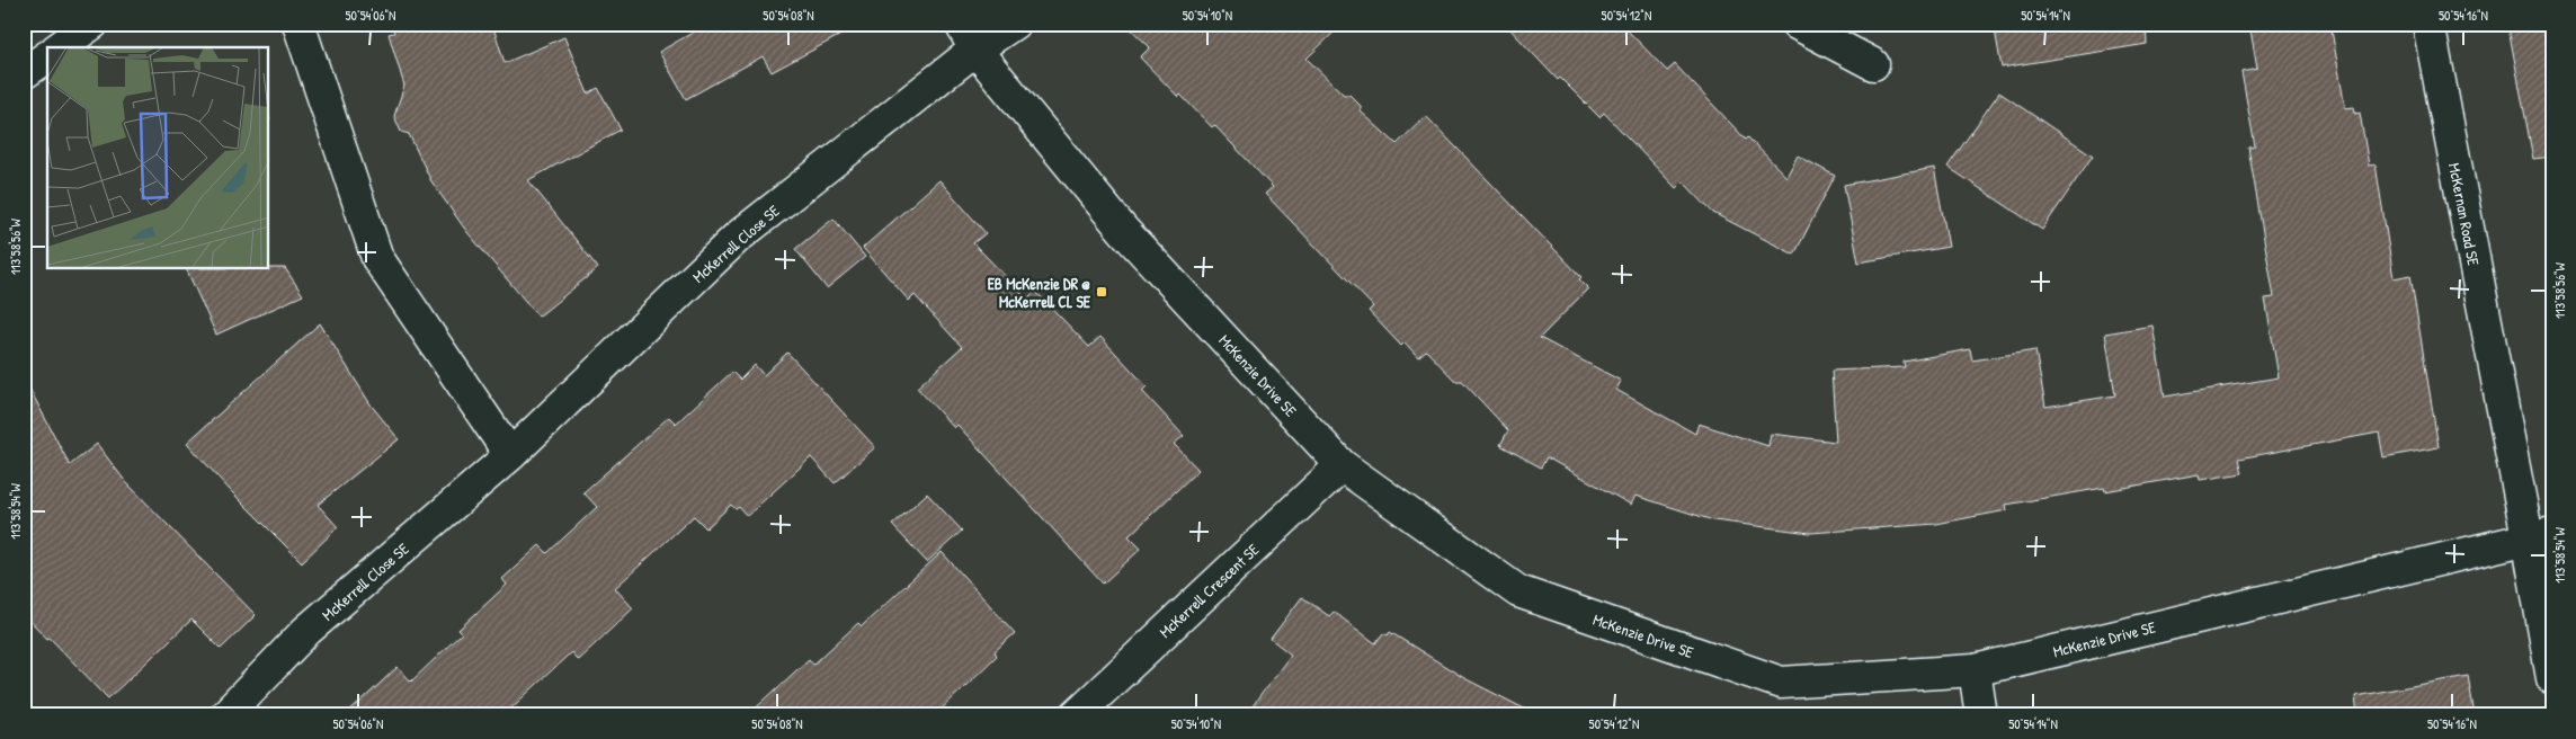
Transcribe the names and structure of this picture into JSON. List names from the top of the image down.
{
  "streets": {
    "street": [
      "McKernan Road SE",
      "McKerrell Close SE",
      "McKenzie Drive SE",
      "McKerrell Crescent SE"
    ]
  },
  "crossings": [
    ["McKernan Road SE", "McKenzie Drive SE"],
    ["McKerrell Close SE", "McKenzie Drive SE"],
    ["McKenzie Drive SE", "McKerrell Crescent SE"]
  ],
  "places": {
    "transit": ["EB McKenzie DR @ McKerrell CL SE"]
  },
  "coordinates": [
    "50°54'06\"N",
    "50°54'08\"N",
    "50°54'10\"N",
    "50°54'12\"N",
    "50°54'14\"N",
    "50°54'16\"N",
    "113°58'56\"W",
    "113°58'54\"W"
  ]
}
